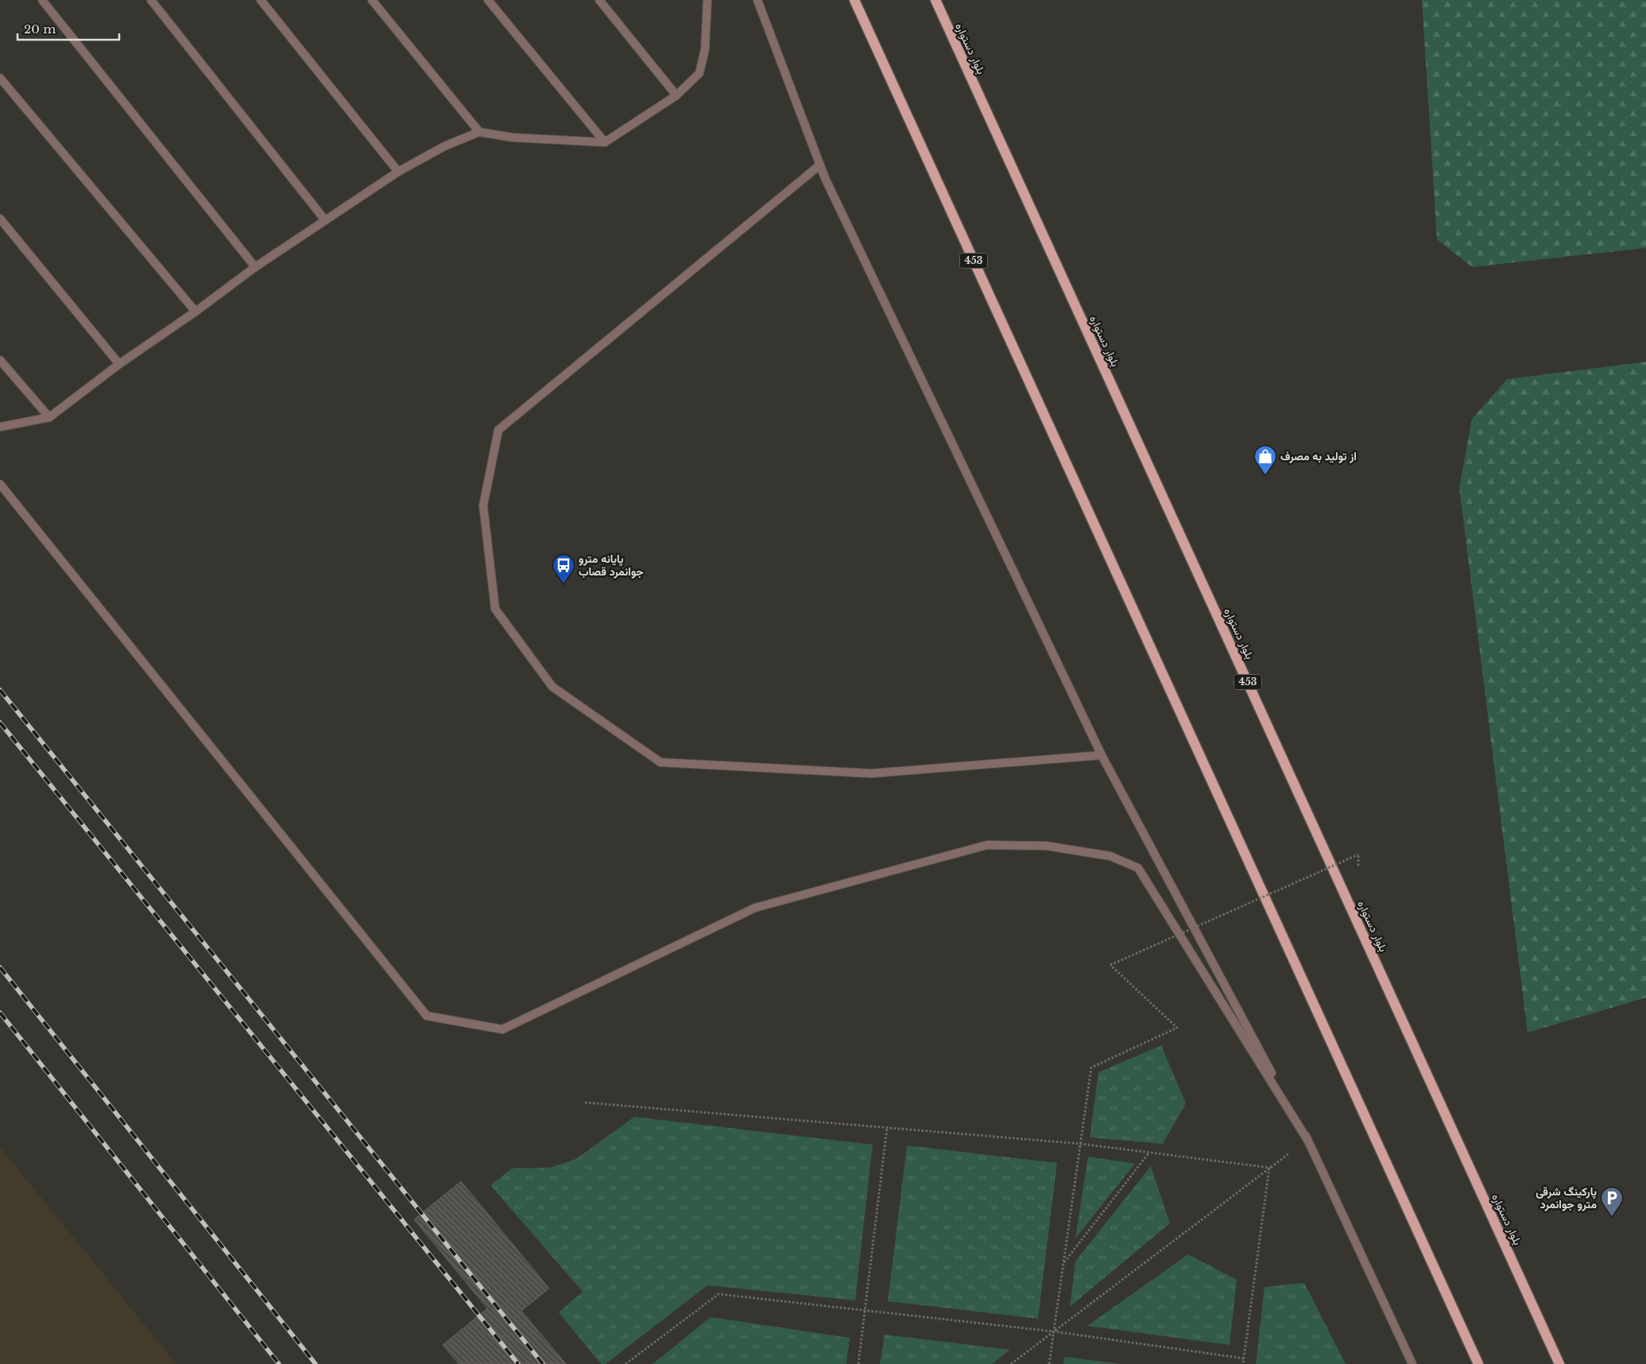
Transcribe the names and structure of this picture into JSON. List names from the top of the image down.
{
  "streets": {
    "main road": ["بلوار دستواره", "453"]
  },
  "places": {
    "shop": ["از تولید به مصرف"],
    "bus stop": ["پایانه مترو جوانمرد قصاب"],
    "parking": ["پارکینگ شرقی مترو جوانمرد"]
  },
  "scale_bar": "20 m"
}
